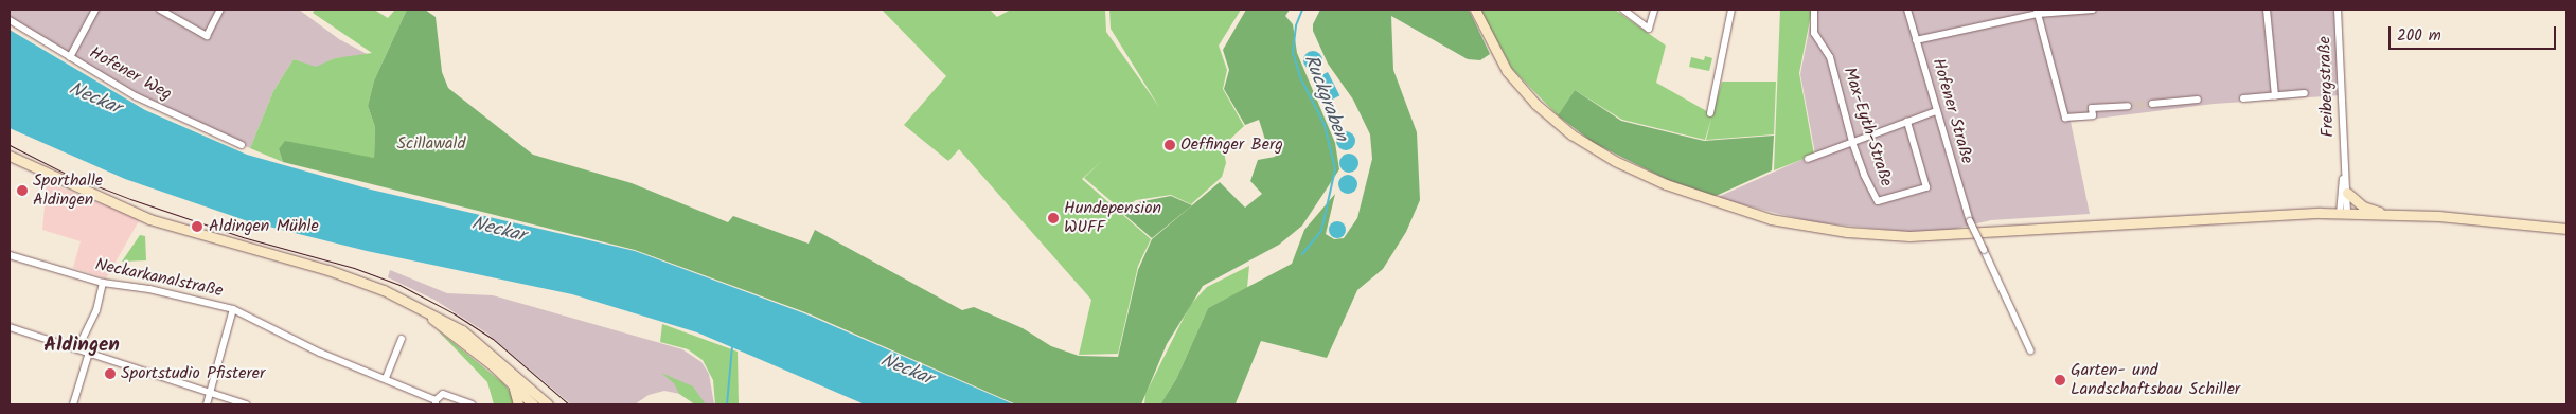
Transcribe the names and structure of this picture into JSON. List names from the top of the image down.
{
  "streets": {
    "street": [
      "Hofener Weg",
      "Freibergstraße",
      "Hofener Straße",
      "Max-Eyth-Straße",
      "Neckarkanalstraße"
    ]
  },
  "districts": ["Aldingen"],
  "water": ["Ruckgraben", "Neckar"],
  "parks": ["Scillawald"],
  "places": [
    "Oeffinger Berg",
    "Sporthalle Aldingen",
    "Hundepension WUFF",
    "Aldingen Mühle",
    "Sportstudio Pfisterer",
    "Garten- und Landschaftsbau Schiller"
  ],
  "scale_bar": "200 m"
}
